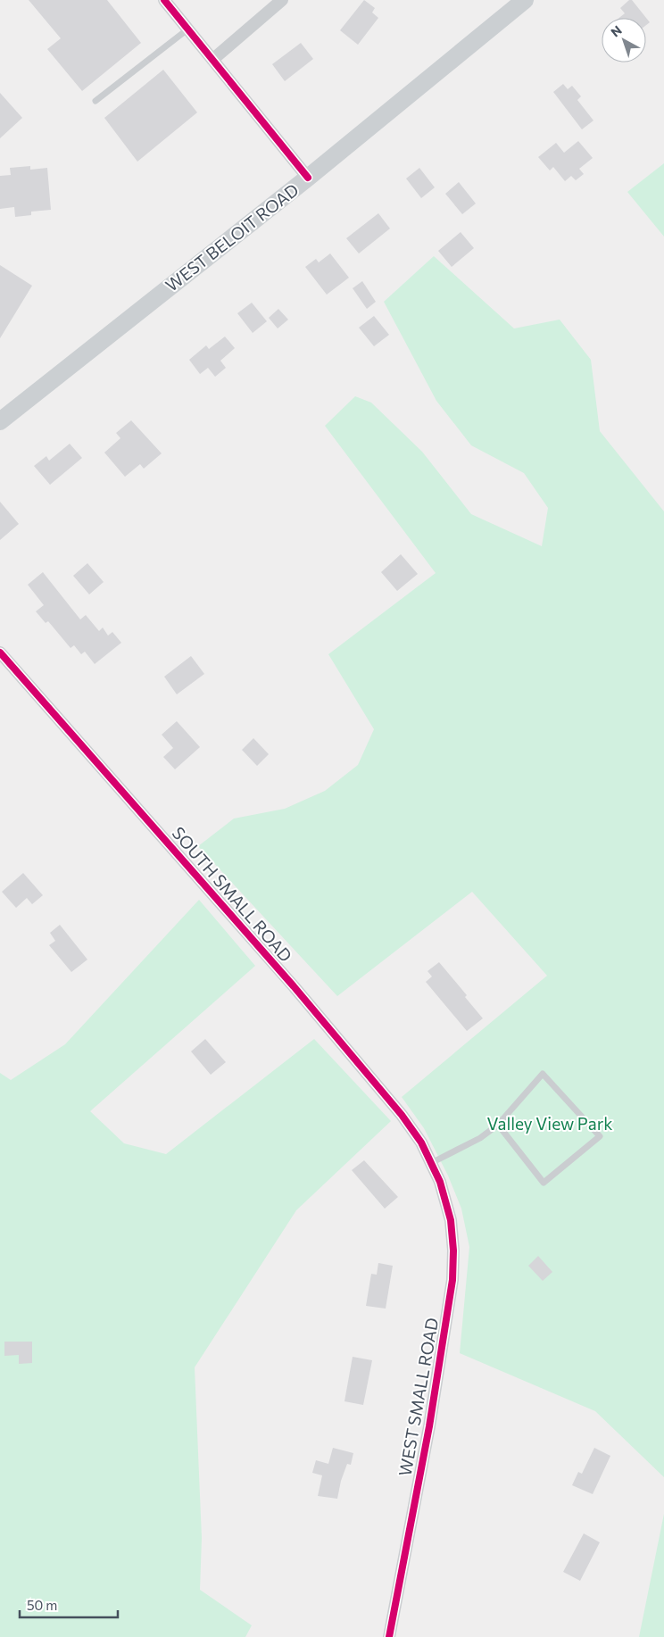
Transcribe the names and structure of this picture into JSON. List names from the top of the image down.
{
  "streets": {
    "main road": ["WEST BELOIT ROAD"],
    "street": ["SOUTH SMALL ROAD", "WEST SMALL ROAD"]
  },
  "crossings": [
    ["SOUTH SMALL ROAD", "WEST SMALL ROAD"]
  ],
  "parks": ["Valley View Park"],
  "scale_bar": "50 m",
  "north": "top left"
}
